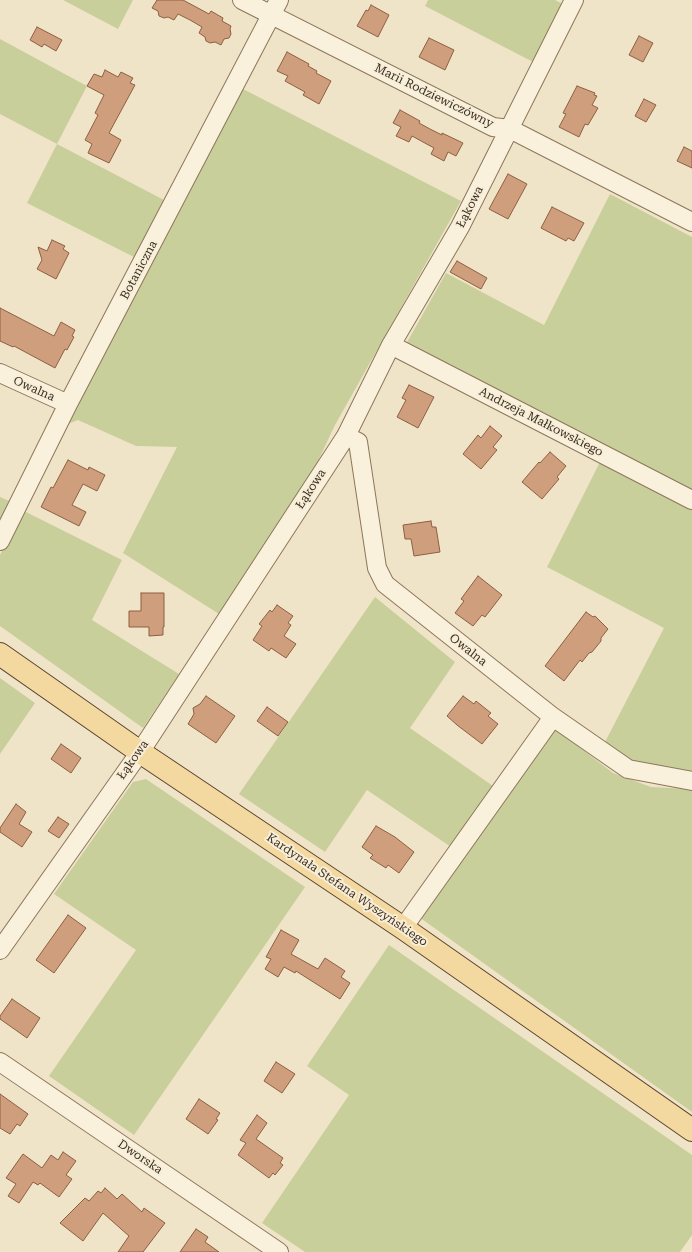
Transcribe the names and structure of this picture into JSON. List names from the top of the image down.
{
  "streets": {
    "main road": ["Kardynała Stefana Wyszyńskiego"],
    "street": [
      "Marii Rodziewiczówny",
      "Łąkowa",
      "Botaniczna",
      "Owalna",
      "Andrzeja Małkowskiego",
      "Dworska"
    ]
  },
  "crossings": [
    ["Marii Rodziewiczówny", "Łąkowa"],
    ["Marii Rodziewiczówny", "Botaniczna"],
    ["Łąkowa", "Owalna"],
    ["Łąkowa", "Andrzeja Małkowskiego"],
    ["Łąkowa", "Kardynała Stefana Wyszyńskiego"],
    ["Botaniczna", "Owalna"]
  ]
}
